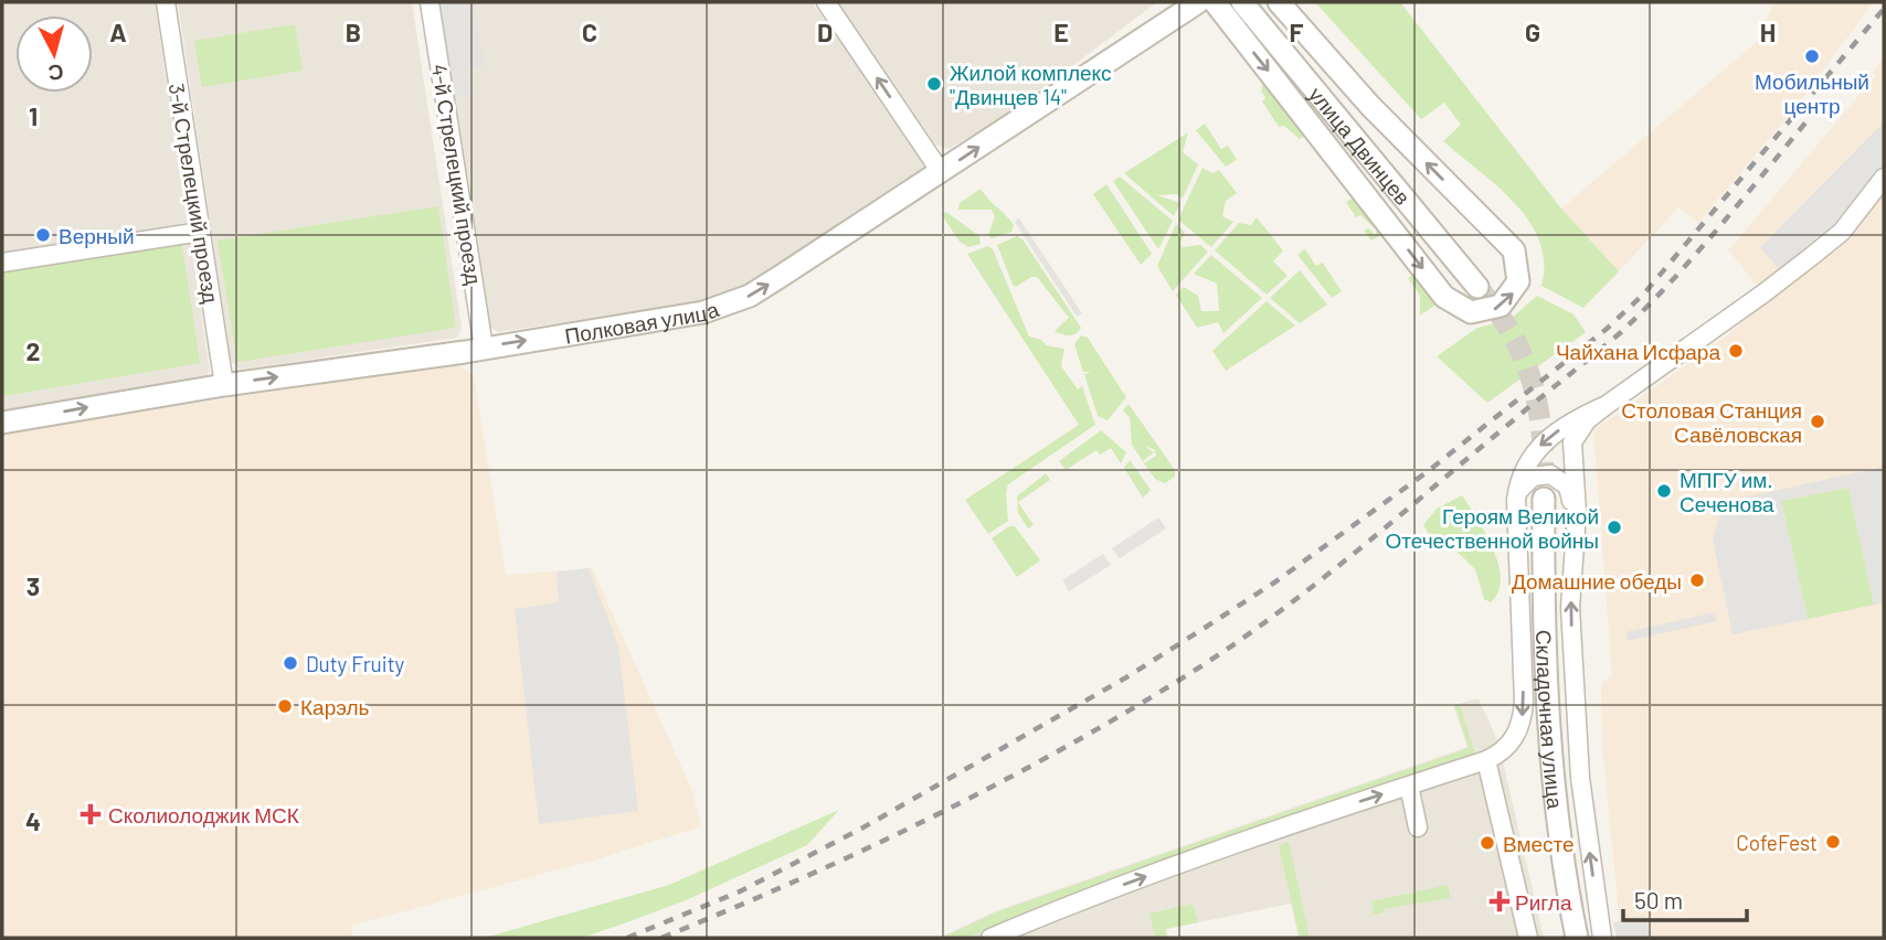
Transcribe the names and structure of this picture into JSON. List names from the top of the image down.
{
  "streets": {
    "street": [
      "улица Двинцев",
      "4-й Стрелецкий проезд",
      "3-й Стрелецкий проезд",
      "Полковая улица",
      "Складочная улица"
    ]
  },
  "crossings": [
    ["4-й Стрелецкий проезд", "Полковая улица"],
    ["3-й Стрелецкий проезд", "Полковая улица"]
  ],
  "one_way": ["Полковая улица"],
  "places": {
    "other": [
      "Мобильный центр",
      "Жилой комплекс \"Двинцев 14\"",
      "Верный",
      "Чайхана Исфара",
      "Столовая Станция Савёловская",
      "МПГУ им. Сеченова",
      "Героям Великой Отечественной войны",
      "Домашние обеды",
      "Duty Fruity",
      "Карэль",
      "CofeFest",
      "Вместе"
    ],
    "health": ["Сколиолоджик МСК", "Ригла"]
  },
  "scale_bar": "50 m",
  "north": "bottom",
  "grid": {
    "columns": [
      "A",
      "B",
      "C",
      "D",
      "E",
      "F",
      "G",
      "H"
    ],
    "rows": [
      "1",
      "2",
      "3",
      "4"
    ]
  }
}
